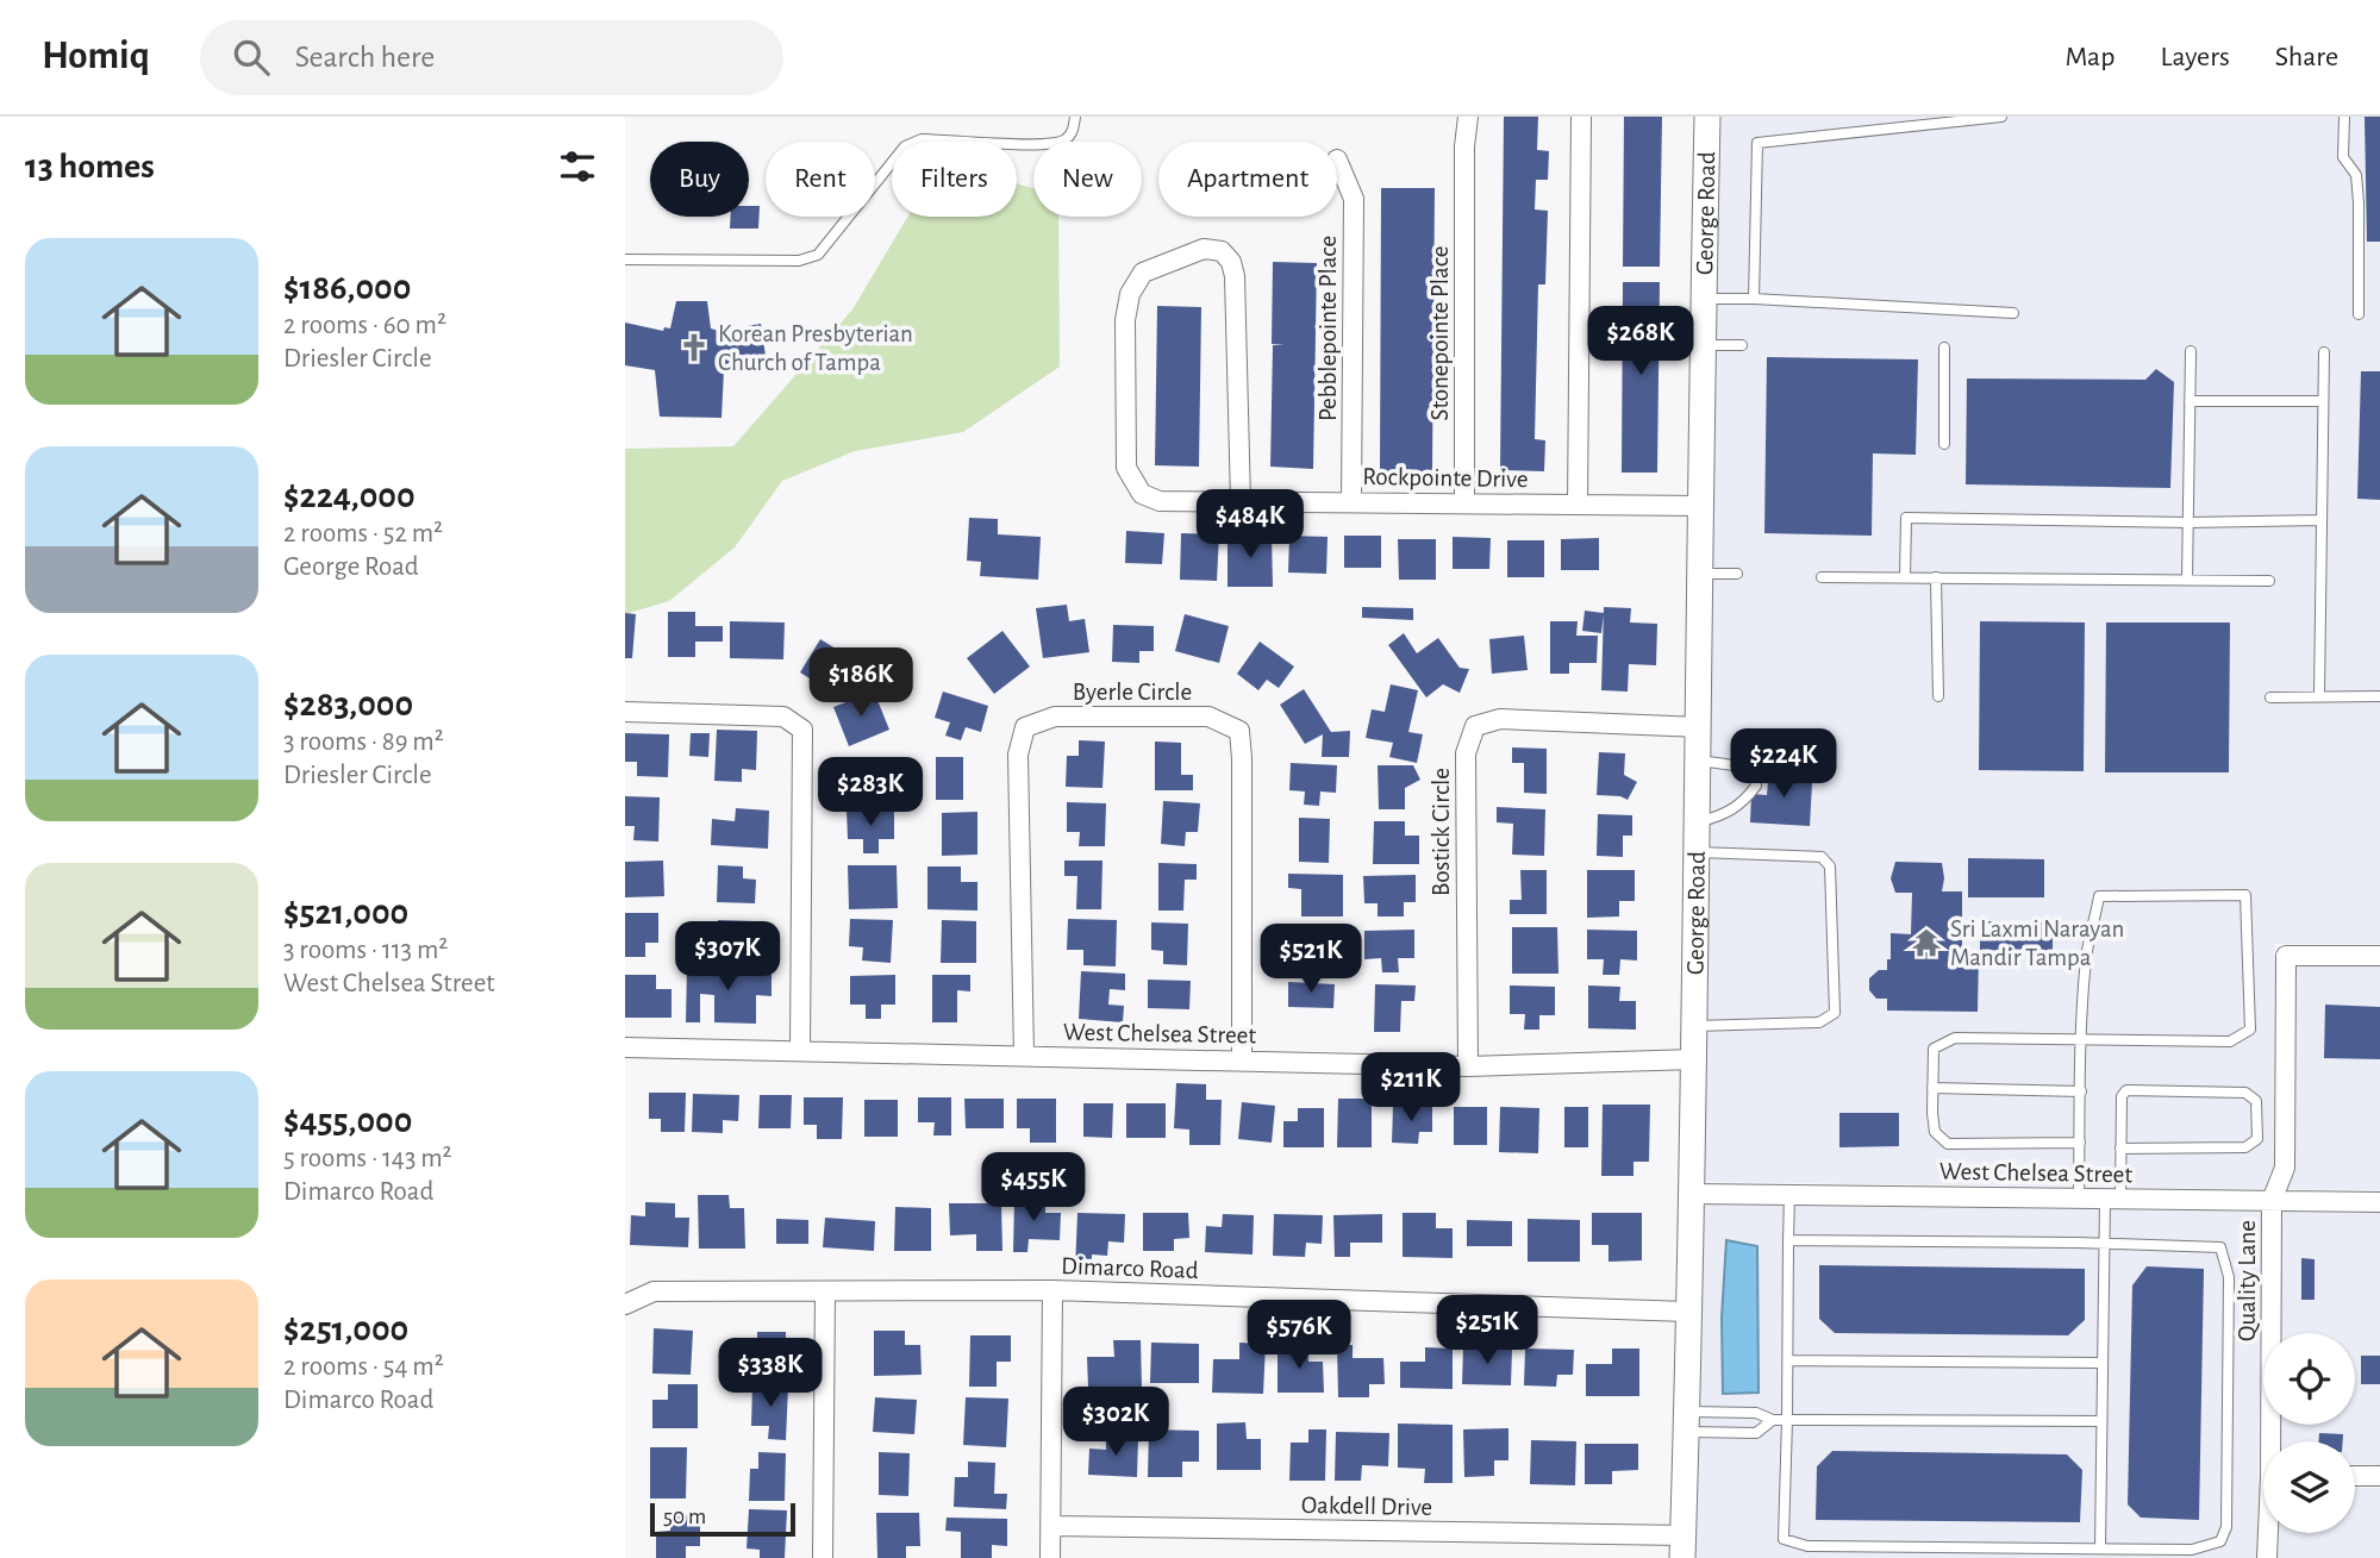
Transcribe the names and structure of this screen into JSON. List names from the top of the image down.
{
  "streets": {
    "street": [
      "George Road",
      "Pebblepointe Place",
      "Stonepointe Place",
      "Rockpointe Drive",
      "Byerle Circle",
      "Bostick Circle",
      "West Chelsea Street",
      "Dimarco Road",
      "Quality Lane",
      "Oakdell Drive"
    ]
  },
  "crossings": [
    ["George Road", "Rockpointe Drive"],
    ["George Road", "Bostick Circle"],
    ["George Road", "West Chelsea Street"],
    ["George Road", "Dimarco Road"],
    ["George Road", "Oakdell Drive"],
    ["Pebblepointe Place", "Rockpointe Drive"],
    ["Stonepointe Place", "Rockpointe Drive"],
    ["Byerle Circle", "West Chelsea Street"],
    ["Bostick Circle", "West Chelsea Street"],
    ["West Chelsea Street", "Quality Lane"]
  ],
  "places": {
    "church": ["Korean Presbyterian Church of Tampa"],
    "temple": ["Sri Laxmi Narayan Mandir Tampa"]
  },
  "scale_bar": "50 m",
  "page": {
    "header": "Homiq",
    "search": "Search here",
    "nav": ["Map", "Layers", "Share"],
    "heading": "13 homes",
    "chip": [
      "Buy",
      "Rent",
      "Filters",
      "New",
      "Apartment"
    ],
    "list": [
      {
        "name": "$186,000",
        "note": "2 rooms · 60 m² · Driesler Circle"
      },
      {
        "name": "$224,000",
        "note": "2 rooms · 52 m² · George Road"
      },
      {
        "name": "$283,000",
        "note": "3 rooms · 89 m² · Driesler Circle"
      },
      {
        "name": "$521,000",
        "note": "3 rooms · 113 m² · West Chelsea Street"
      },
      {
        "name": "$455,000",
        "note": "5 rooms · 143 m² · Dimarco Road"
      },
      {
        "name": "$251,000",
        "note": "2 rooms · 54 m² · Dimarco Road"
      }
    ],
    "price": [
      "$268K",
      "$484K",
      "$186K",
      "$224K",
      "$283K",
      "$307K",
      "$521K",
      "$211K",
      "$455K",
      "$251K",
      "$576K",
      "$338K",
      "$302K"
    ],
    "scale": "50 m"
  }
}
